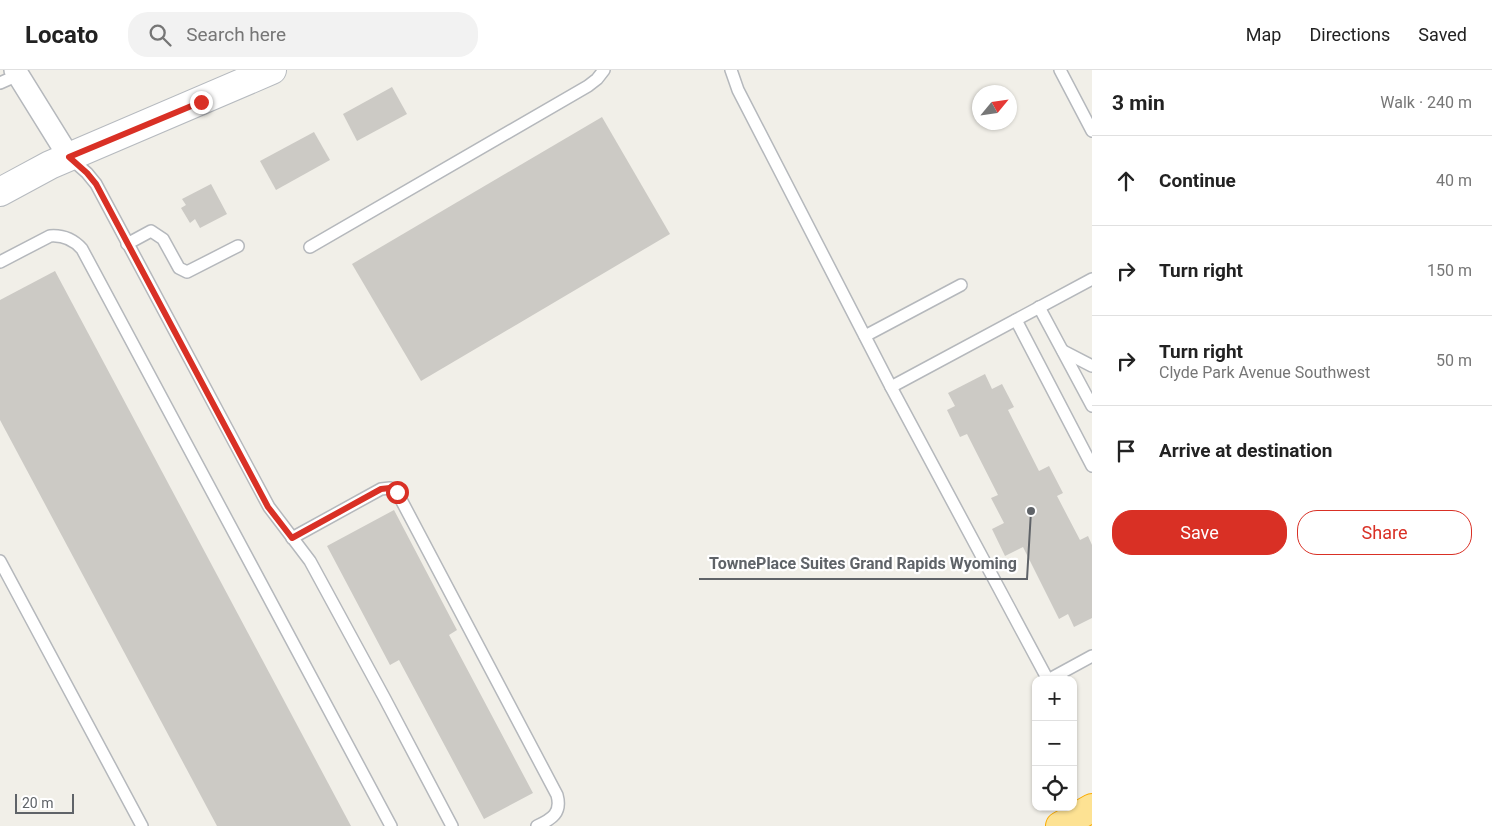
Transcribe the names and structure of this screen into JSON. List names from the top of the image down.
{
  "places": ["TownePlace Suites Grand Rapids Wyoming"],
  "scale_bar": "20 m",
  "north": "top right",
  "page": {
    "header": "Locato",
    "search": "Search here",
    "nav": ["Map", "Directions", "Saved"],
    "heading": ["3 min", "Walk · 240 m"],
    "list": [
      ["Continue", "40 m"],
      ["Turn right", "150 m"],
      ["Turn right", "Clyde Park Avenue Southwest", "50 m"],
      "Arrive at destination"
    ],
    "buttons": ["Save", "Share"],
    "map_buttons": ["+", "−"],
    "scale": "20 m"
  }
}
